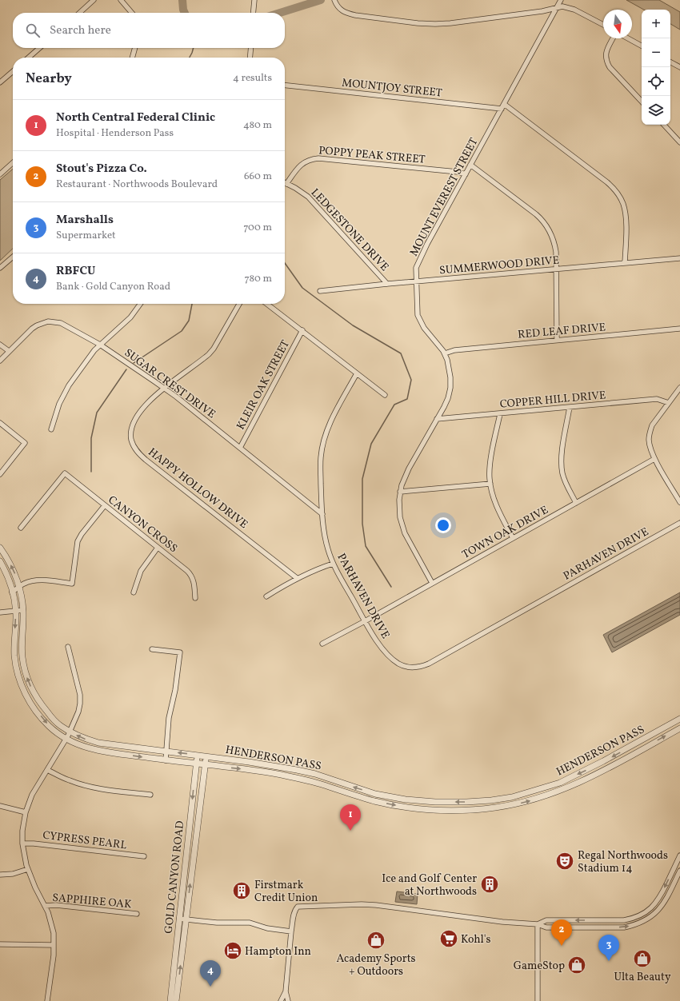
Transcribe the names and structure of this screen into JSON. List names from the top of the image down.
{
  "streets": {
    "street": [
      "MOUNTJOY STREET",
      "POPPY PEAK STREET",
      "MOUNT EVEREST STREET",
      "LEDGESTONE DRIVE",
      "SUMMERWOOD DRIVE",
      "RED LEAF DRIVE",
      "SUGAR CREST DRIVE",
      "KLEIR OAK STREET",
      "COPPER HILL DRIVE",
      "HAPPY HOLLOW DRIVE",
      "CANYON CROSS",
      "TOWN OAK DRIVE",
      "PARHAVEN DRIVE",
      "HENDERSON PASS",
      "CYPRESS PEARL",
      "GOLD CANYON ROAD",
      "SAPPHIRE OAK"
    ]
  },
  "crossings": [
    ["MOUNTJOY STREET", "MOUNT EVEREST STREET"],
    ["POPPY PEAK STREET", "MOUNT EVEREST STREET"],
    ["POPPY PEAK STREET", "LEDGESTONE DRIVE"],
    ["MOUNT EVEREST STREET", "SUMMERWOOD DRIVE"],
    ["MOUNT EVEREST STREET", "RED LEAF DRIVE"],
    ["MOUNT EVEREST STREET", "COPPER HILL DRIVE"],
    ["MOUNT EVEREST STREET", "TOWN OAK DRIVE"],
    ["LEDGESTONE DRIVE", "SUMMERWOOD DRIVE"],
    ["SUGAR CREST DRIVE", "KLEIR OAK STREET"],
    ["SUGAR CREST DRIVE", "HAPPY HOLLOW DRIVE"],
    ["SUGAR CREST DRIVE", "PARHAVEN DRIVE"],
    ["TOWN OAK DRIVE", "PARHAVEN DRIVE"],
    ["HENDERSON PASS", "GOLD CANYON ROAD"]
  ],
  "places": {
    "theatre": ["Regal Northwoods Stadium 14"],
    "building": ["Ice and Golf Center at Northwoods", "Firstmark Credit Union"],
    "supermarket": ["Kohl's"],
    "shop": ["Academy Sports + Outdoors", "Ulta Beauty", "GameStop"],
    "hotel": ["Hampton Inn"]
  },
  "north": "bottom",
  "page": {
    "map_buttons": ["+", "−"],
    "search": "Search here",
    "heading": ["Nearby", "4 results"],
    "list": [
      {
        "mark": "1",
        "name": "North Central Federal Clinic",
        "note": "Hospital · Henderson Pass",
        "value": "480 m"
      },
      {
        "mark": "2",
        "name": "Stout's Pizza Co.",
        "note": "Restaurant · Northwoods Boulevard",
        "value": "660 m"
      },
      {
        "mark": "3",
        "name": "Marshalls",
        "note": "Supermarket",
        "value": "700 m"
      },
      {
        "mark": "4",
        "name": "RBFCU",
        "note": "Bank · Gold Canyon Road",
        "value": "780 m"
      }
    ],
    "pins": [
      "1",
      "2",
      "3",
      "4"
    ]
  }
}
